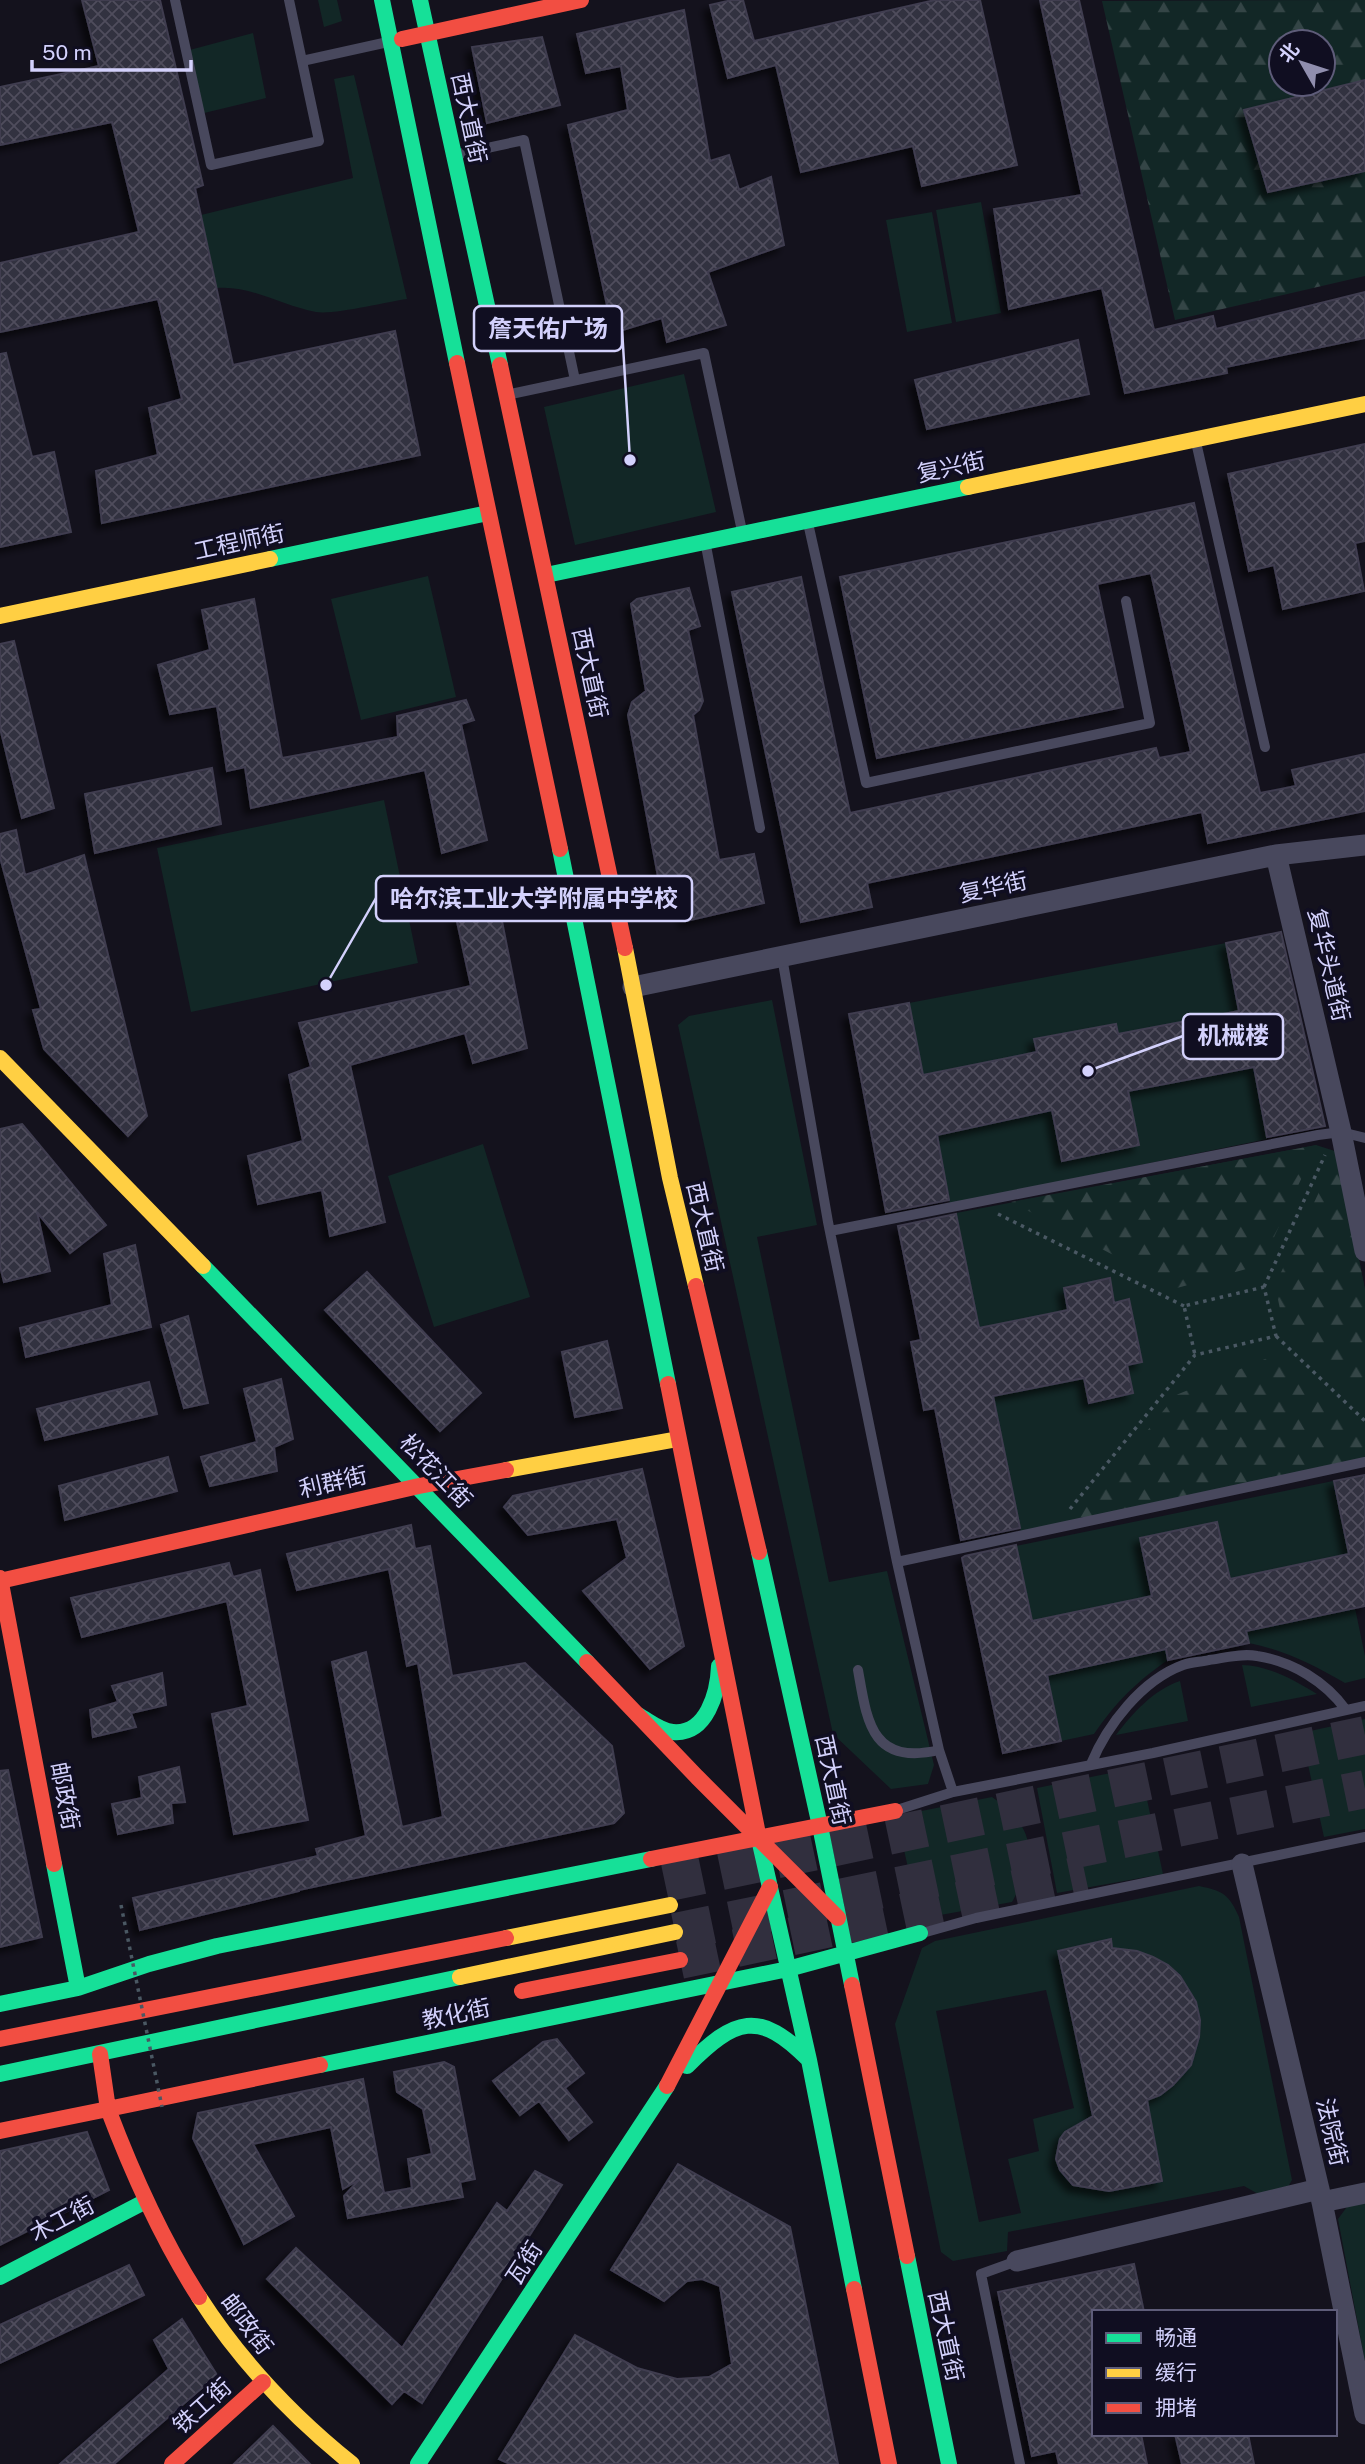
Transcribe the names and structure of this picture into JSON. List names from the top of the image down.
{
  "streets": {
    "main road": [
      "西大直街",
      "复兴街",
      "工程师街",
      "松花江街",
      "利群街",
      "邮政街",
      "教化街",
      "木工街",
      "瓦街",
      "铁工街"
    ],
    "street": ["复华街", "复华头道街", "法院街"]
  },
  "crossings": [
    ["西大直街", "复兴街"],
    ["西大直街", "复华街"],
    ["西大直街", "松花江街"],
    ["西大直街", "教化街"],
    ["复华街", "复华头道街"],
    ["松花江街", "利群街"],
    ["利群街", "邮政街"],
    ["邮政街", "教化街"],
    ["邮政街", "木工街"],
    ["邮政街", "铁工街"]
  ],
  "places": ["詹天佑广场", "哈尔滨工业大学附属中学校", "机械楼"],
  "legend": ["畅通", "缓行", "拥堵"],
  "scale_bar": "50 m",
  "north": "top left"
}
